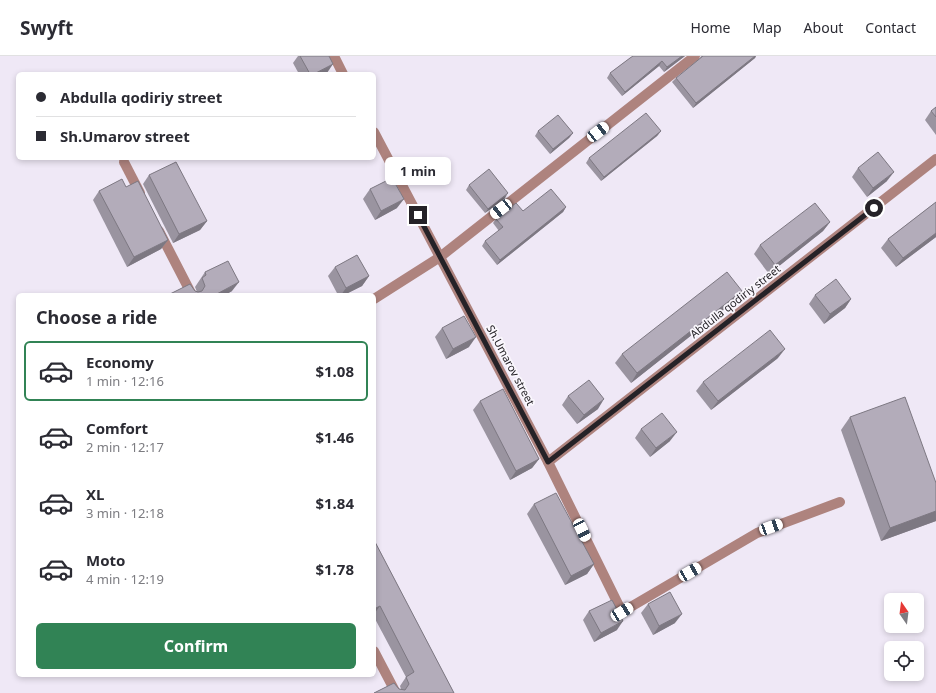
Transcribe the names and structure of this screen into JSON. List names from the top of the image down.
{
  "streets": {
    "street": ["Abdulla qodiriy street", "Sh.Umarov street"]
  },
  "crossings": [
    ["Abdulla qodiriy street", "Sh.Umarov street"]
  ],
  "north": "top",
  "page": {
    "header": "Swyft",
    "nav": [
      "Home",
      "Map",
      "About",
      "Contact"
    ],
    "banner": ["Abdulla qodiriy street", "Sh.Umarov street"],
    "bubble": "1 min",
    "heading": "Choose a ride",
    "list": [
      {
        "name": "Economy",
        "note": "1 min · 12:16",
        "value": "$1.08"
      },
      {
        "name": "Comfort",
        "note": "2 min · 12:17",
        "value": "$1.46"
      },
      {
        "name": "XL",
        "note": "3 min · 12:18",
        "value": "$1.84"
      },
      {
        "name": "Moto",
        "note": "4 min · 12:19",
        "value": "$1.78"
      }
    ],
    "buttons": "Confirm"
  }
}
